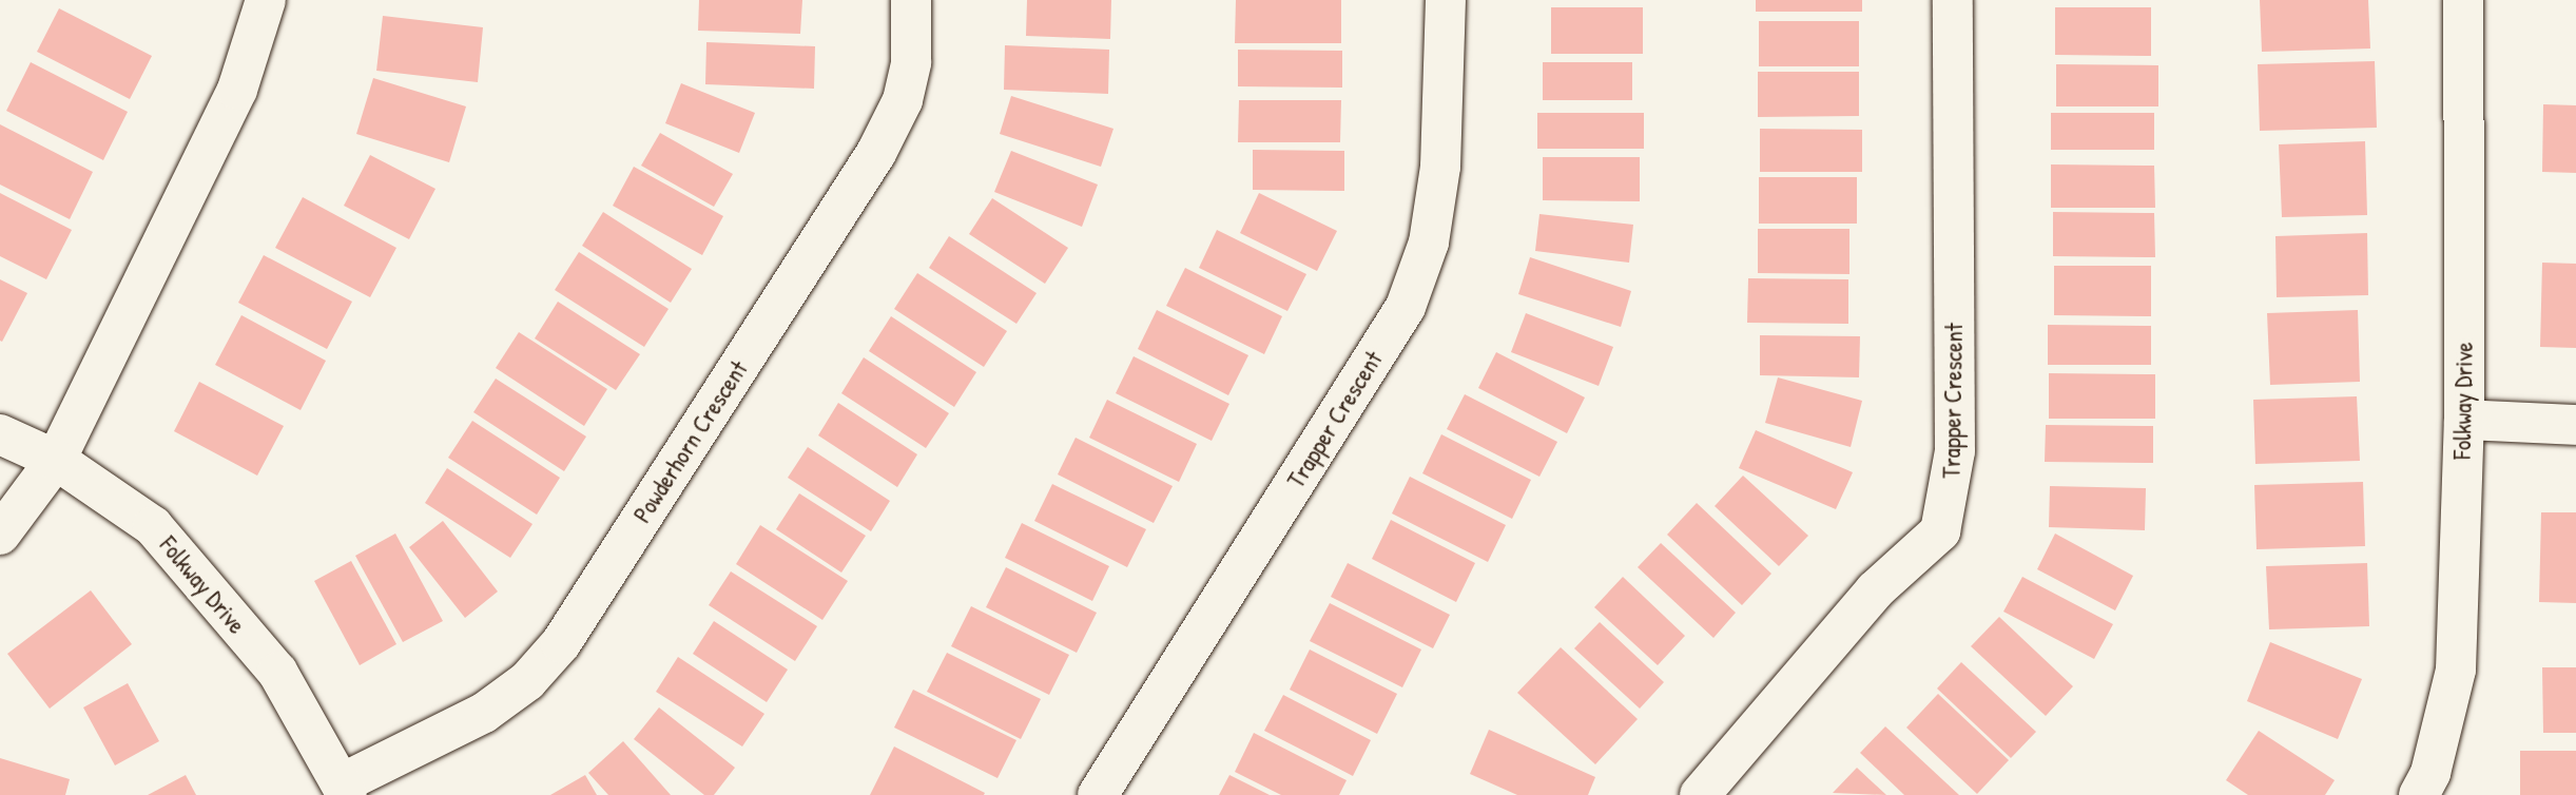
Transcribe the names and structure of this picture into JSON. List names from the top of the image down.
{
  "streets": {
    "street": ["Trapper Crescent", "Folkway Drive", "Powderhorn Crescent"]
  },
  "crossings": [
    ["Folkway Drive", "Powderhorn Crescent"]
  ]
}
